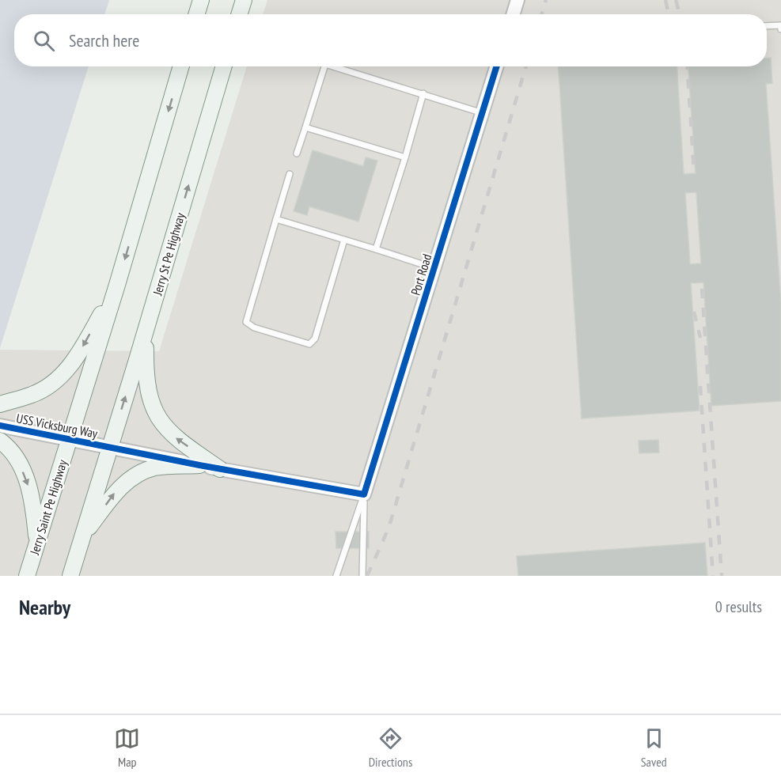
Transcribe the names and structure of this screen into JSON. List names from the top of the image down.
{
  "streets": {
    "main road": ["Jerry St Pe Highway", "Jerry Saint Pe Highway"],
    "street": ["Port Road", "USS Vicksburg Way"]
  },
  "crossings": [
    ["Jerry St Pe Highway", "USS Vicksburg Way"],
    ["Port Road", "USS Vicksburg Way"],
    ["USS Vicksburg Way", "Jerry Saint Pe Highway"]
  ],
  "page": {
    "search": "Search here",
    "heading": ["Nearby", "0 results"],
    "nav": ["Map", "Directions", "Saved"]
  }
}
